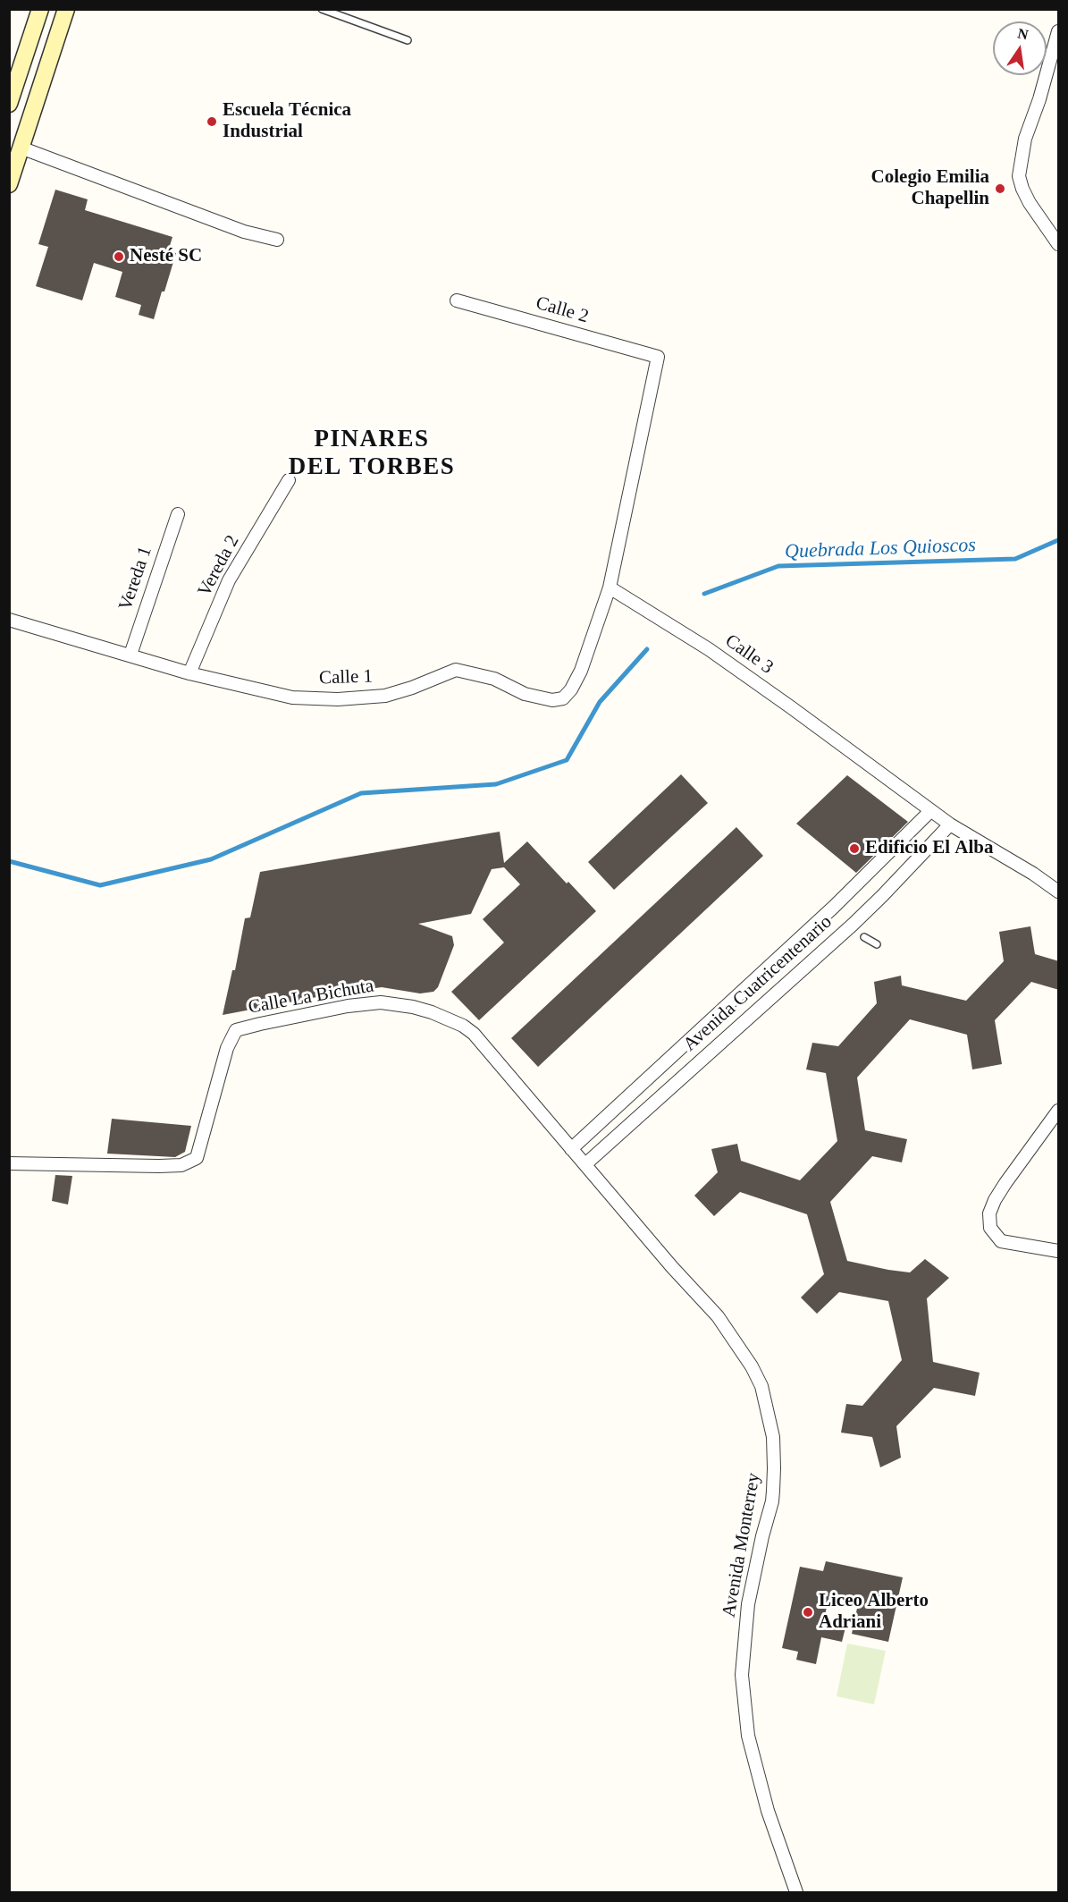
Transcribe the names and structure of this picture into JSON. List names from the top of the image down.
{
  "streets": {
    "street": [
      "Calle 2",
      "Vereda 2",
      "Vereda 1",
      "Calle 3",
      "Calle 1",
      "Avenida Cuatricentenario",
      "Calle La Bichuta",
      "Avenida Monterrey"
    ]
  },
  "crossings": [
    ["Calle 2", "Calle 3"],
    ["Calle 2", "Calle 1"],
    ["Vereda 2", "Calle 1"],
    ["Vereda 1", "Calle 1"],
    ["Calle 3", "Calle 1"],
    ["Calle 3", "Avenida Cuatricentenario"],
    ["Avenida Cuatricentenario", "Calle La Bichuta"],
    ["Avenida Cuatricentenario", "Avenida Monterrey"],
    ["Calle La Bichuta", "Avenida Monterrey"]
  ],
  "districts": ["PINARES DEL TORBES"],
  "water": ["Quebrada Los Quioscos"],
  "places": [
    "Escuela Técnica Industrial",
    "Colegio Emilia Chapellin",
    "Nesté SC",
    "Edificio El Alba",
    "Liceo Alberto Adriani"
  ],
  "north": "top"
}
